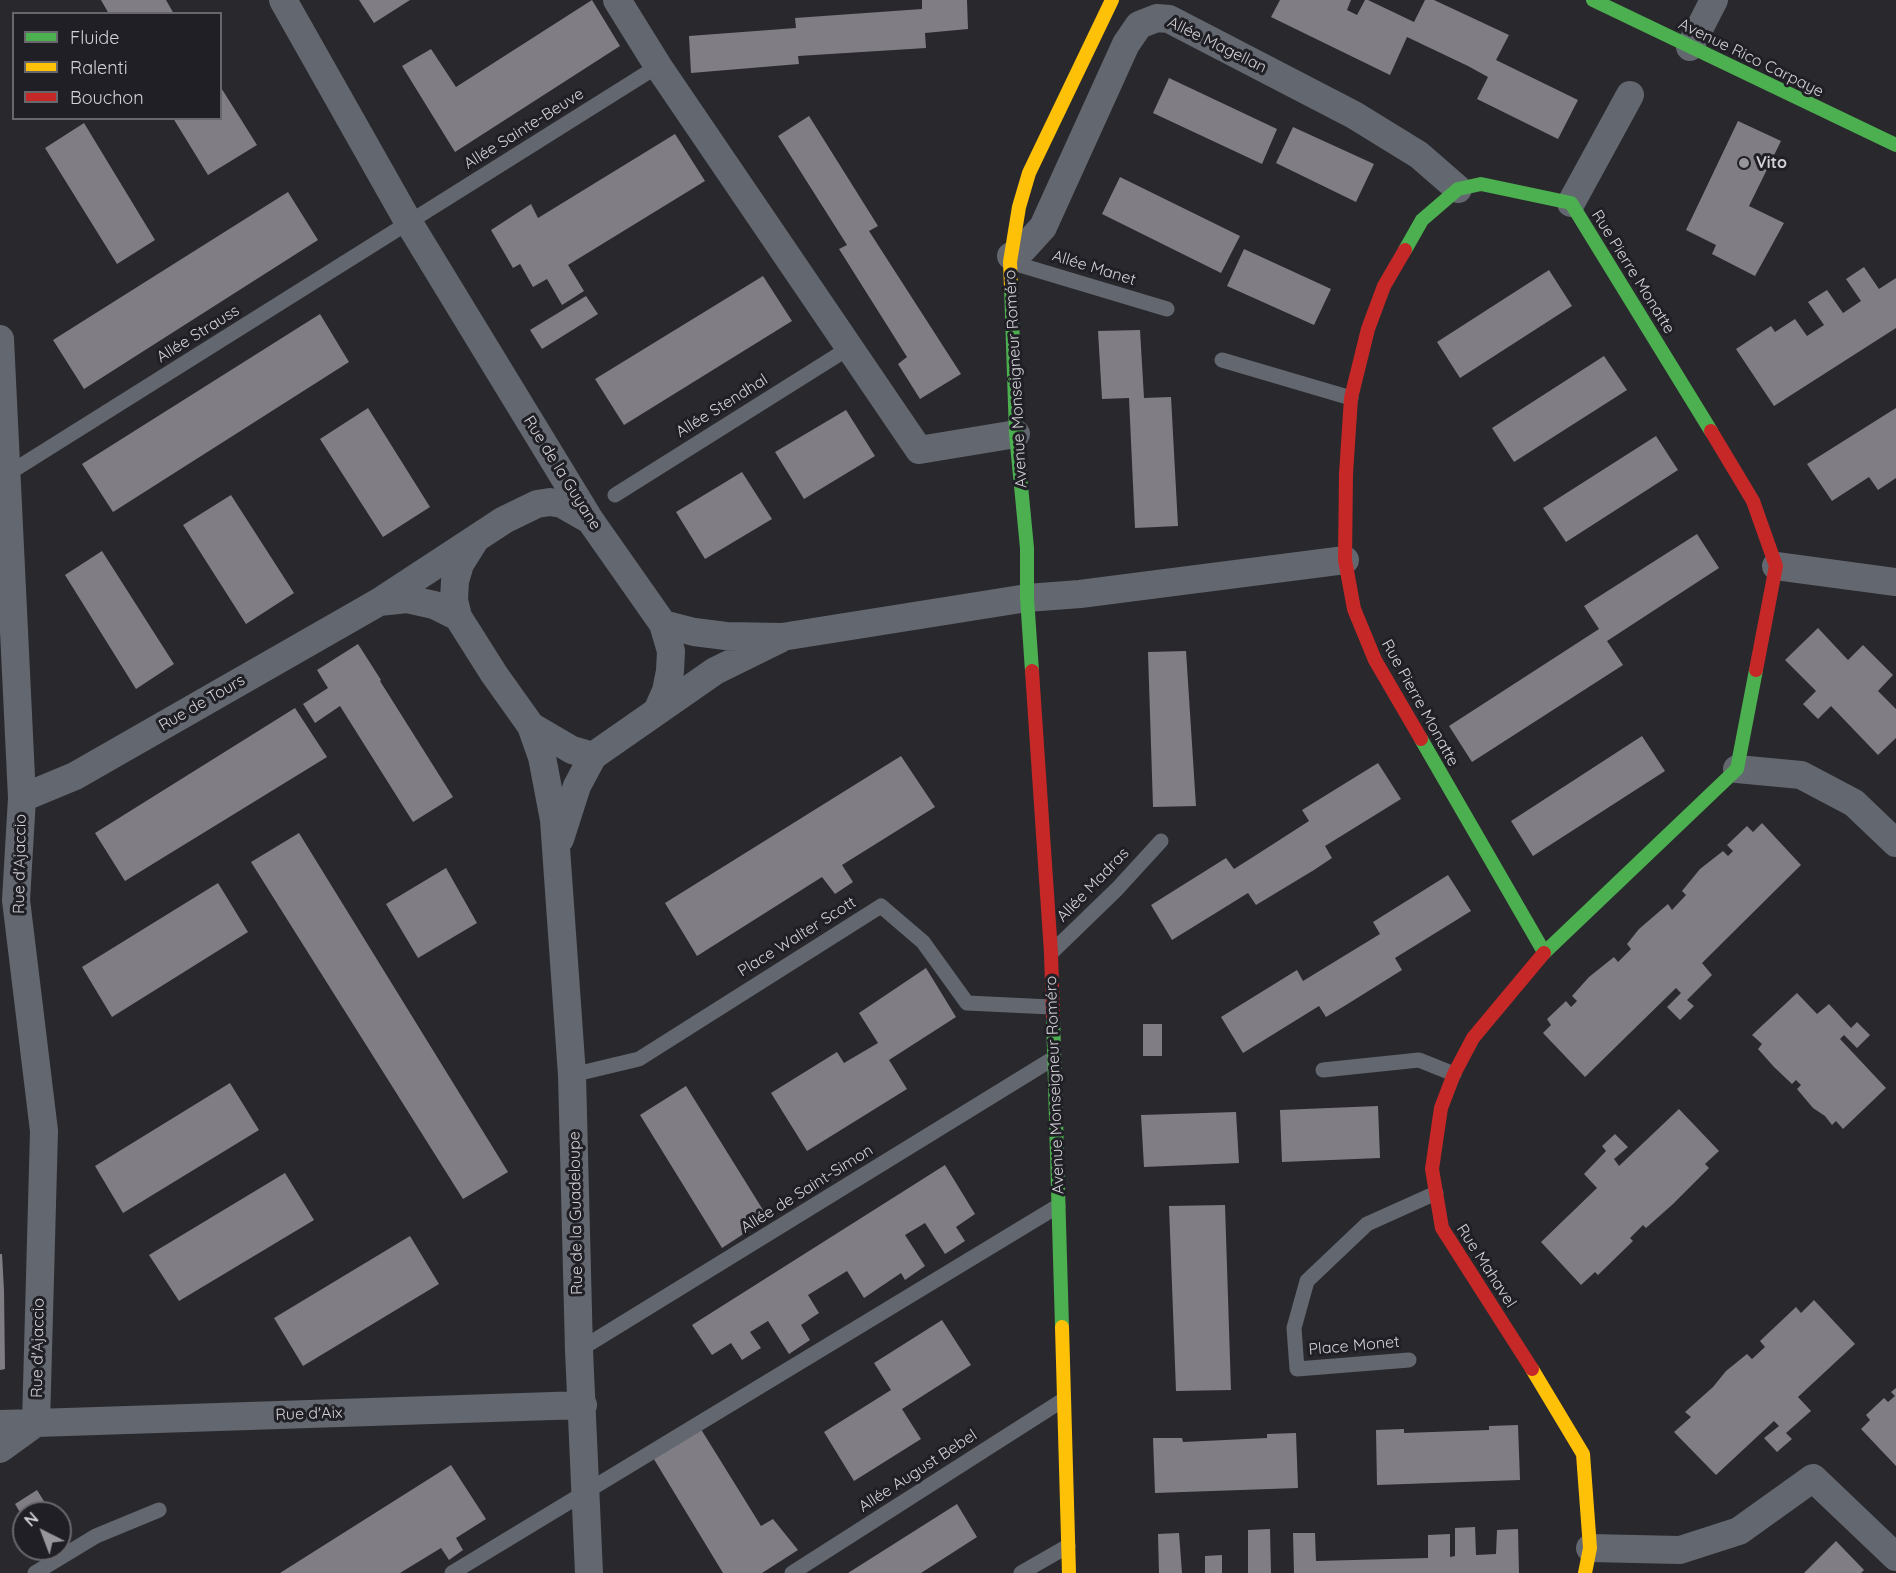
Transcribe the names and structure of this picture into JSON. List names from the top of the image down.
{
  "streets": {
    "street": [
      "Allée Magellan",
      "Avenue Rico Carpaye",
      "Rue Pierre Monatte",
      "Avenue Monseigneur Roméro",
      "Rue de la Guyane",
      "Rue de Tours",
      "Rue d'Ajaccio",
      "Rue de la Guadeloupe",
      "Rue Mahavel",
      "Rue d'Aix"
    ],
    "lane": [
      "Allée Sainte-Beuve",
      "Allée Manet",
      "Allée Strauss",
      "Allée Stendhal",
      "Allée Madras",
      "Place Walter Scott",
      "Allée de Saint-Simon",
      "Place Monet",
      "Allée August Bebel"
    ]
  },
  "crossings": [
    ["Allée Magellan", "Allée Manet"],
    ["Allée Magellan", "Rue Pierre Monatte"],
    ["Allée Magellan", "Avenue Monseigneur Roméro"],
    ["Allée Sainte-Beuve", "Allée Strauss"],
    ["Allée Sainte-Beuve", "Rue de la Guyane"],
    ["Allée Manet", "Avenue Monseigneur Roméro"],
    ["Rue Pierre Monatte", "Rue Mahavel"],
    ["Allée Strauss", "Rue de la Guyane"],
    ["Allée Strauss", "Rue d'Ajaccio"],
    ["Avenue Monseigneur Roméro", "Allée Madras"],
    ["Avenue Monseigneur Roméro", "Place Walter Scott"],
    ["Avenue Monseigneur Roméro", "Allée de Saint-Simon"],
    ["Avenue Monseigneur Roméro", "Allée August Bebel"],
    ["Rue de la Guyane", "Rue de Tours"],
    ["Rue de Tours", "Rue d'Ajaccio"],
    ["Rue de Tours", "Rue de la Guadeloupe"],
    ["Rue d'Ajaccio", "Rue d'Aix"],
    ["Place Walter Scott", "Rue de la Guadeloupe"],
    ["Allée de Saint-Simon", "Rue de la Guadeloupe"],
    ["Rue de la Guadeloupe", "Rue d'Aix"],
    ["Rue Mahavel", "Place Monet"]
  ],
  "places": ["Vito"],
  "legend": ["Fluide", "Ralenti", "Bouchon"],
  "north": "top left"
}
